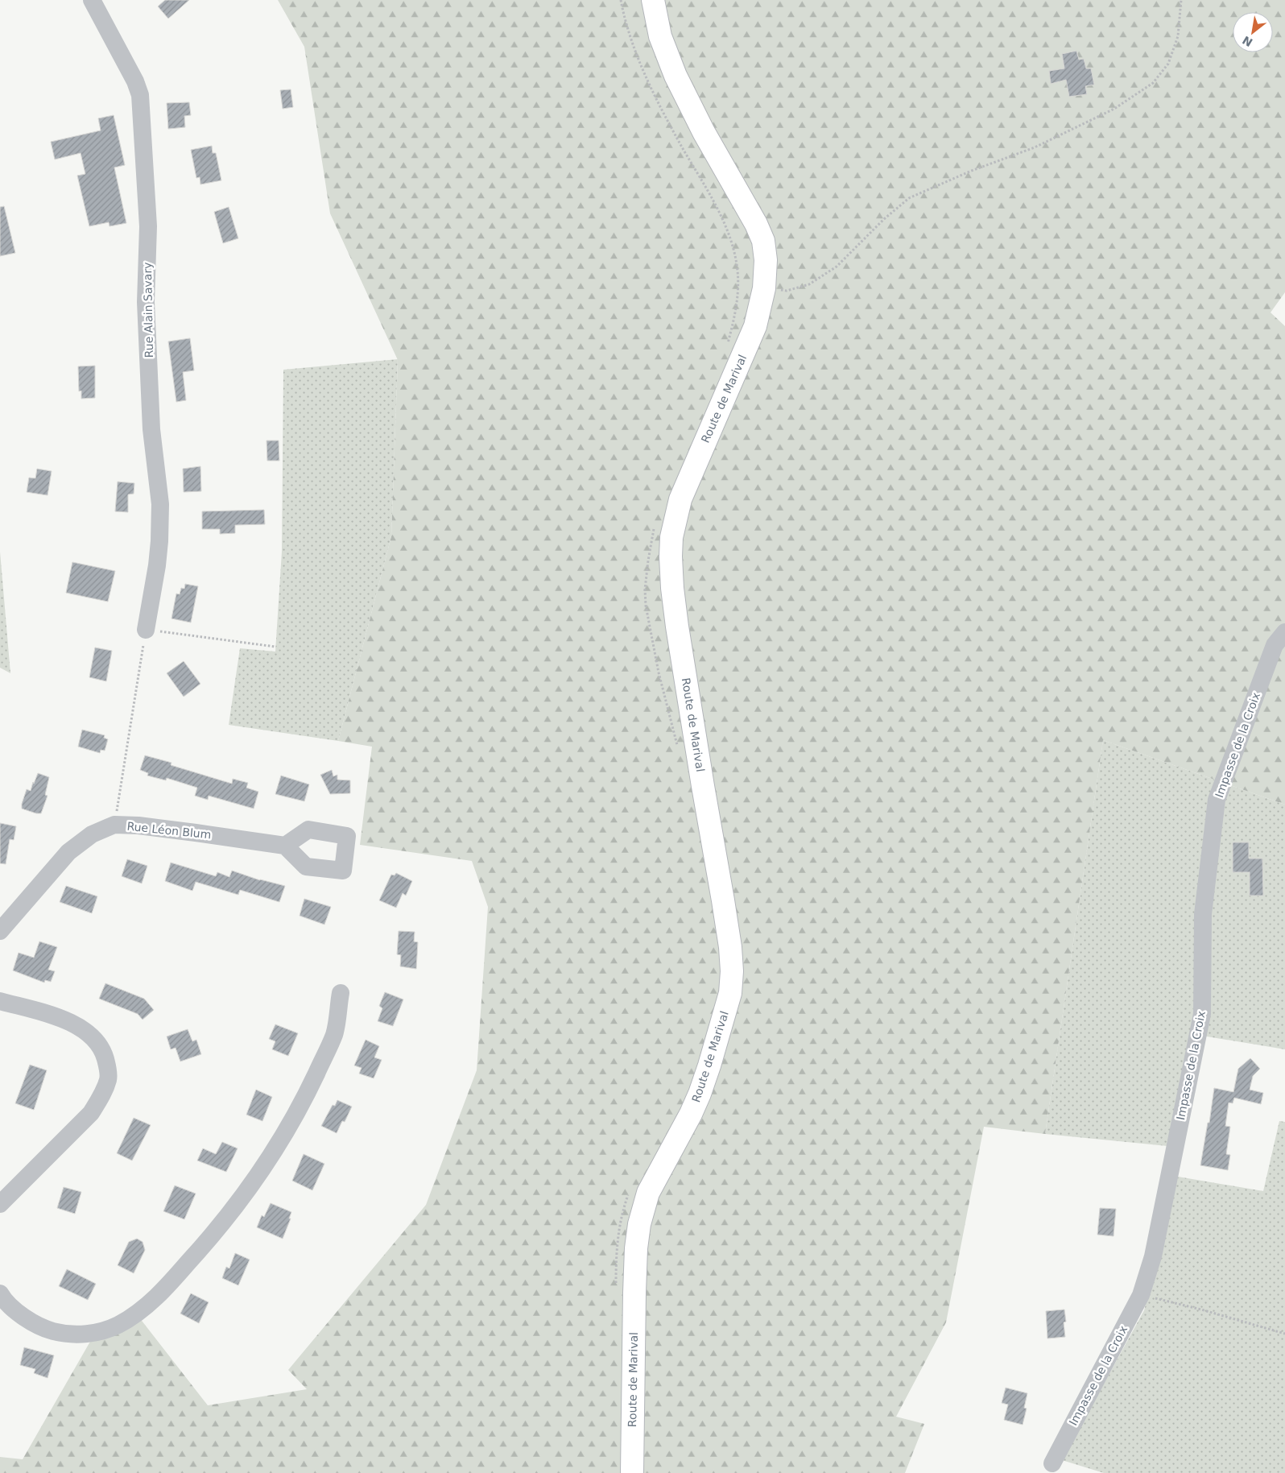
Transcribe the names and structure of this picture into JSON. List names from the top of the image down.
{
  "streets": {
    "main road": ["Route de Marival"],
    "street": ["Rue Alain Savary", "Impasse de la Croix", "Rue Léon Blum"]
  },
  "north": "bottom left"
}
